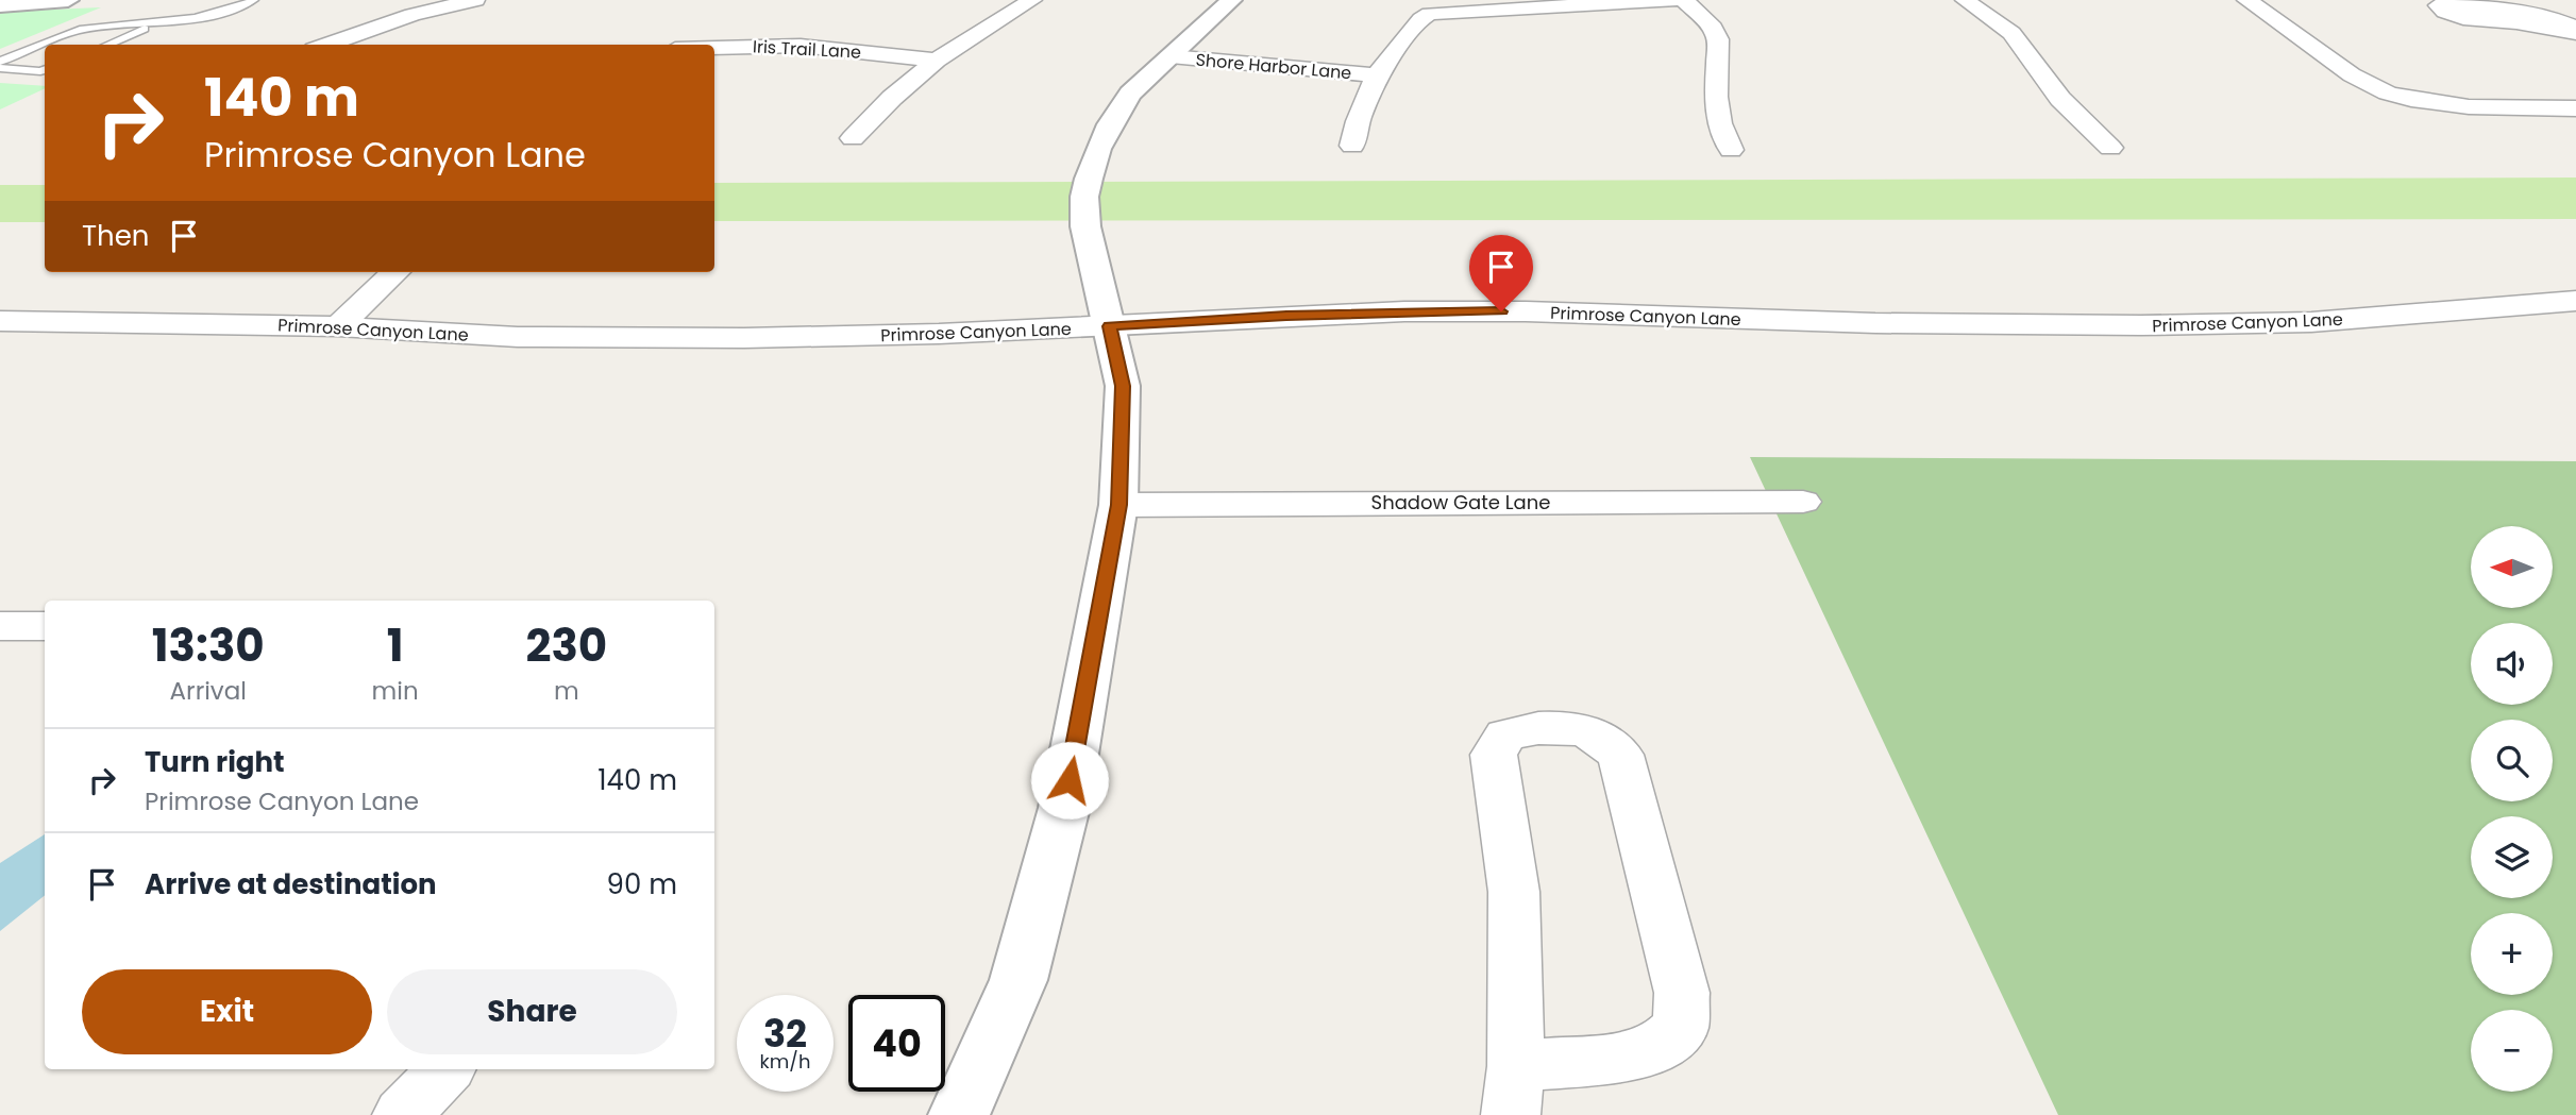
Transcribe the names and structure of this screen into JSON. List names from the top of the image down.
{
  "streets": {
    "street": [
      "Iris Trail Lane",
      "Shore Harbor Lane",
      "Primrose Canyon Lane",
      "Shadow Gate Lane"
    ]
  },
  "north": "left",
  "page": {
    "turn": ["140 m", "Primrose Canyon Lane"],
    "then": "Then",
    "map_buttons": ["+", "−"],
    "eta": [
      "13:30",
      "Arrival",
      "1",
      "min",
      "230",
      "m"
    ],
    "list": [
      {
        "name": "Turn right",
        "note": "Primrose Canyon Lane",
        "value": "140 m"
      },
      {
        "name": "Arrive at destination",
        "value": "90 m"
      }
    ],
    "buttons": ["Exit", "Share"],
    "speed": "32 km/h",
    "limit": "40"
  }
}
